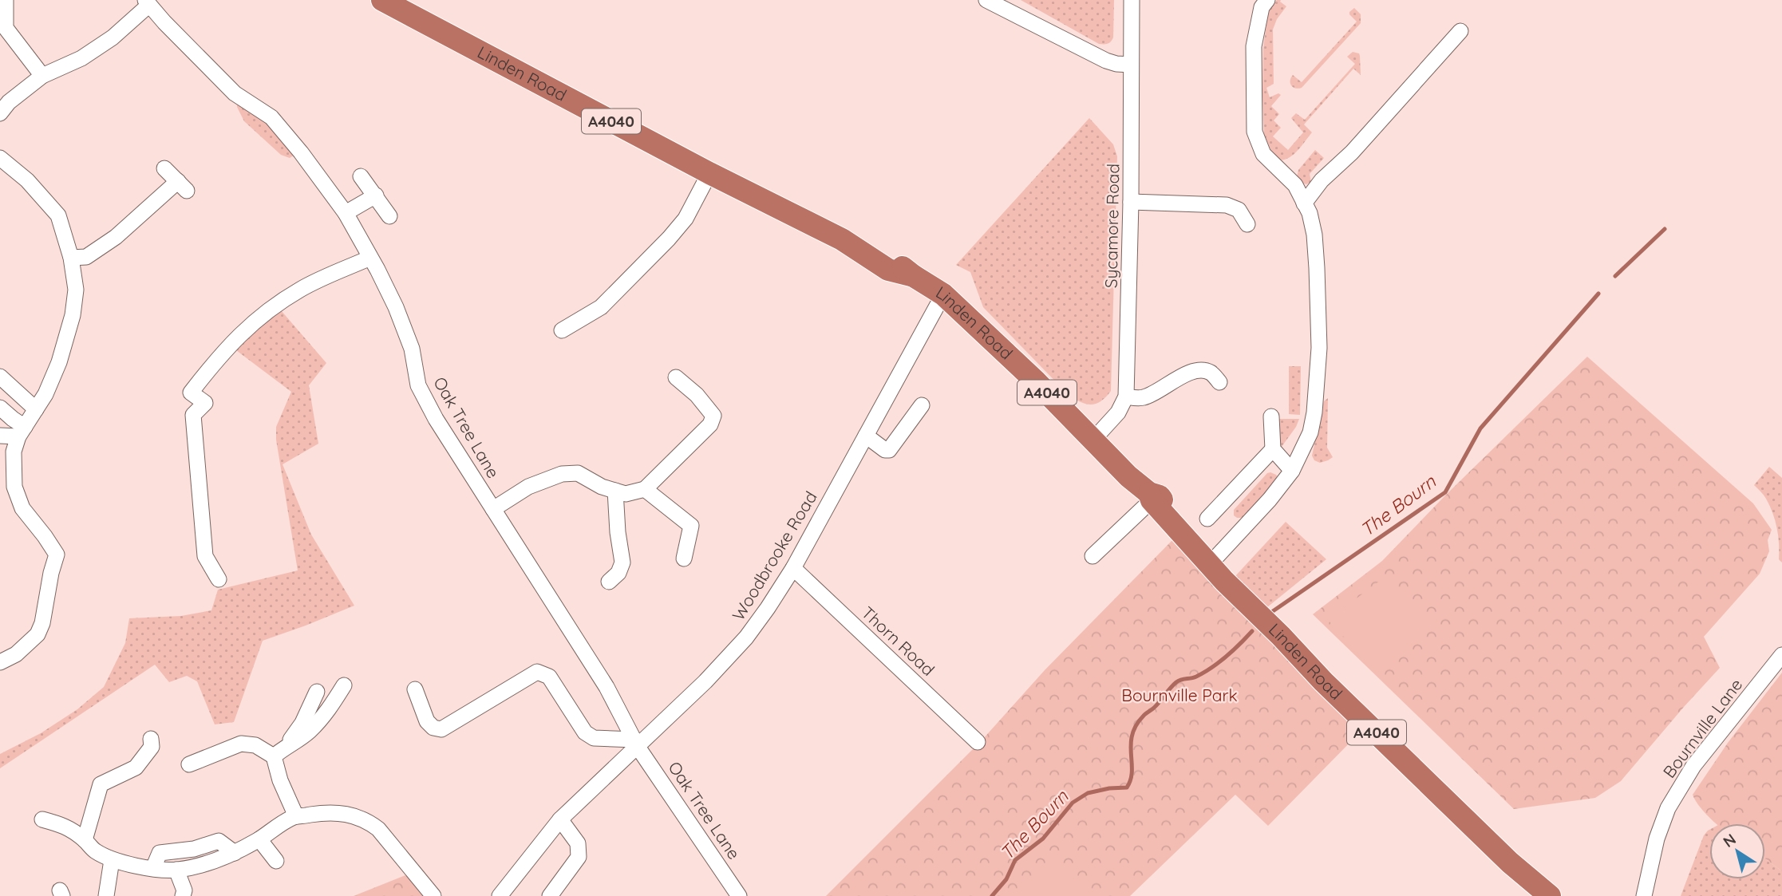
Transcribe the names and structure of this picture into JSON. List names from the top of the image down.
{
  "streets": {
    "highway": ["Linden Road", "A4040"],
    "street": [
      "Sycamore Road",
      "Oak Tree Lane",
      "Woodbrooke Road",
      "Thorn Road",
      "Bournville Lane"
    ]
  },
  "crossings": [
    ["Linden Road", "Woodbrooke Road"],
    ["Oak Tree Lane", "Woodbrooke Road"],
    ["Woodbrooke Road", "Thorn Road"]
  ],
  "water": ["The Bourn"],
  "parks": ["Bournville Park"],
  "north": "top left"
}
